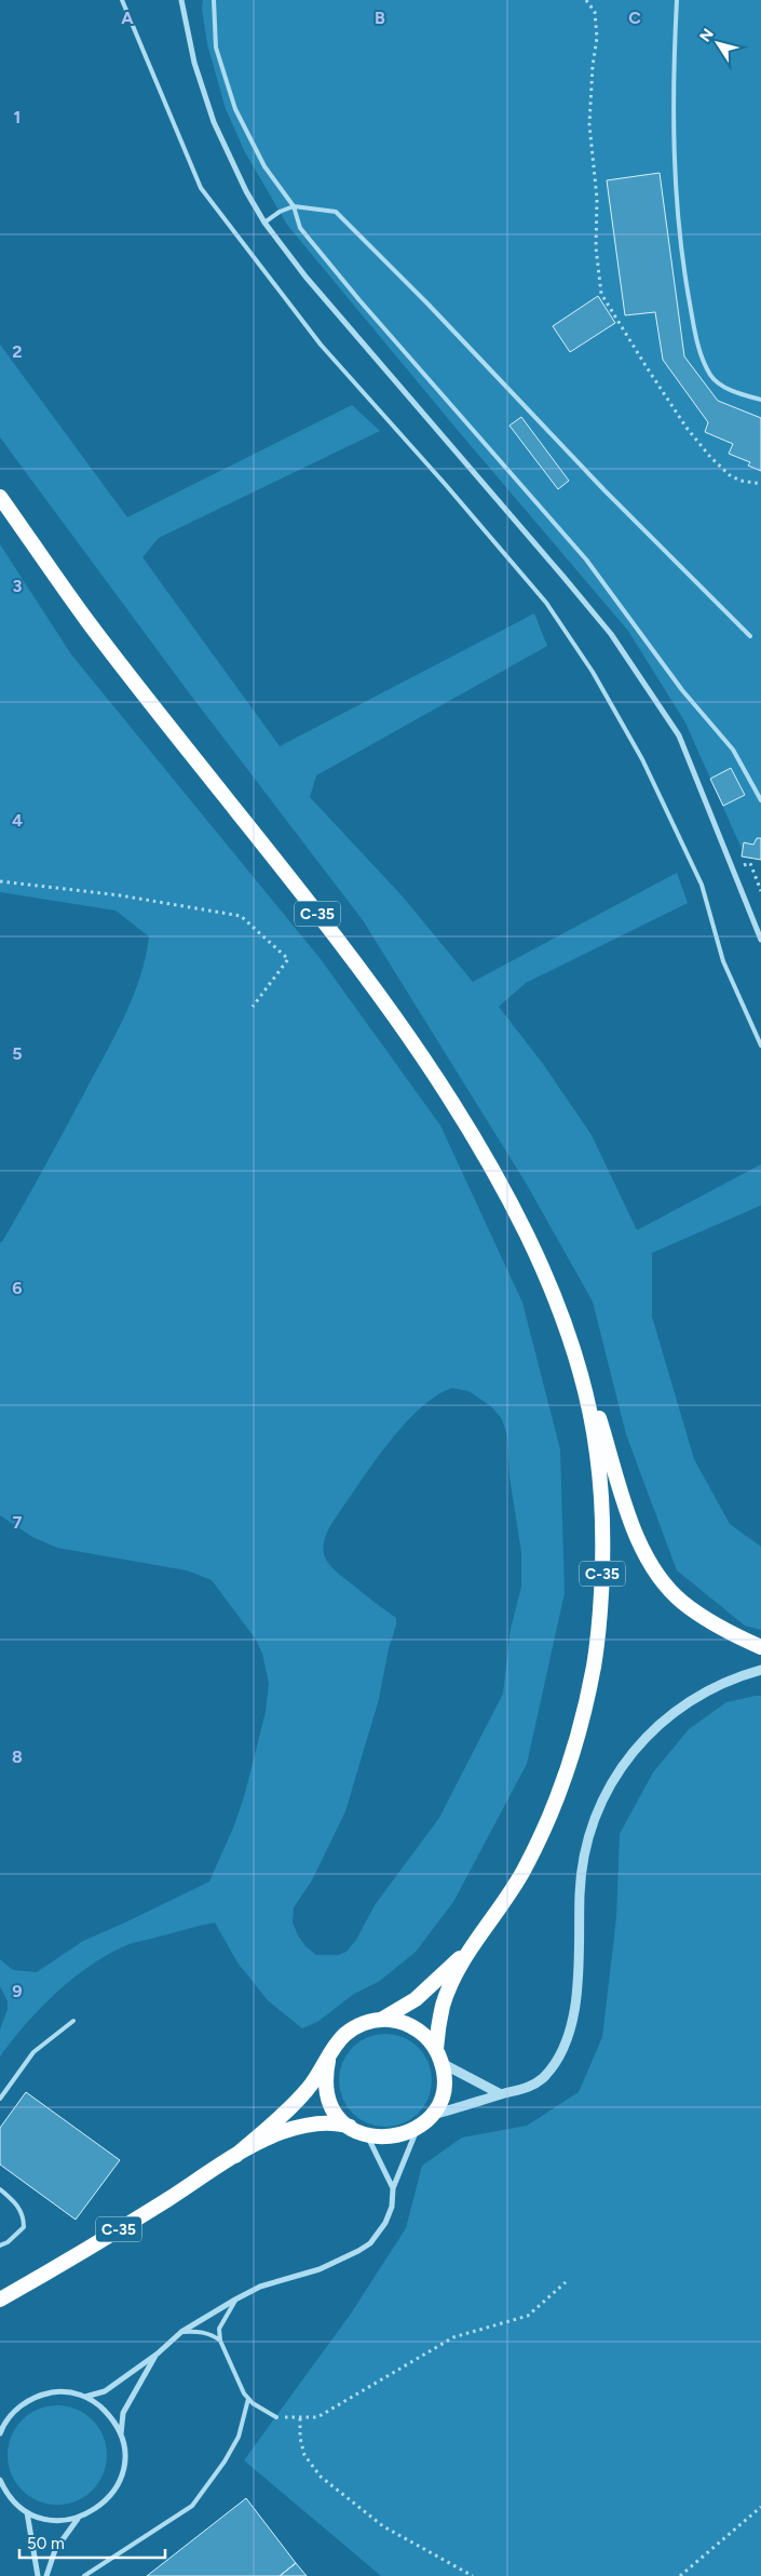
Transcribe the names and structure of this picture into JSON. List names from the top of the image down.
{
  "streets": {
    "highway": ["C-35"]
  },
  "scale_bar": "50 m",
  "north": "top left",
  "grid": {
    "columns": ["A", "B", "C"],
    "rows": [
      "1",
      "2",
      "3",
      "4",
      "5",
      "6",
      "7",
      "8",
      "9"
    ]
  }
}
